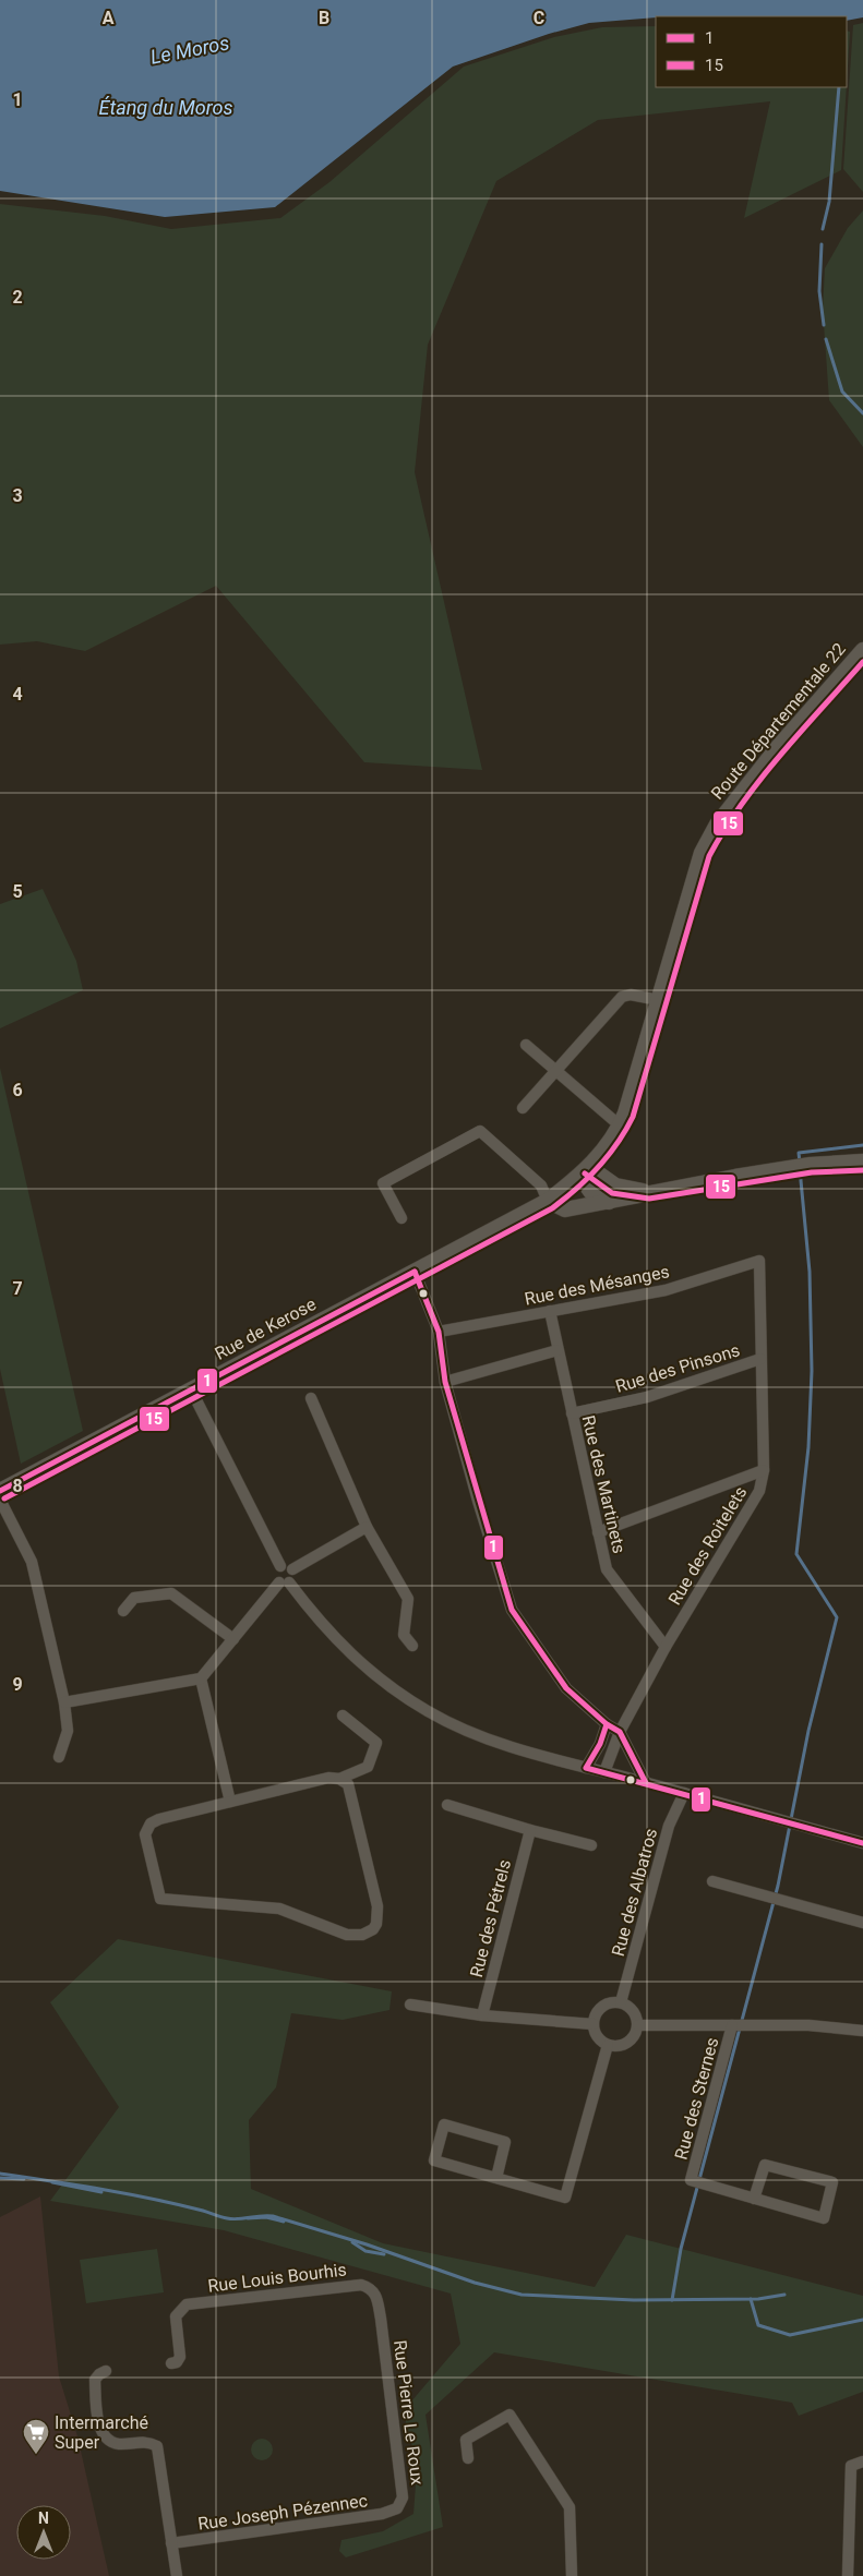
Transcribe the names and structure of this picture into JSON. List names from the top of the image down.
{
  "streets": {
    "main road": ["Route Départementale 22", "Rue de Kerose"],
    "street": [
      "Rue des Mésanges",
      "Rue des Pinsons",
      "Rue des Martinets",
      "Rue des Roitelets",
      "Rue des Albatros",
      "Rue des Pétrels",
      "Rue des Sternes",
      "Rue Louis Bourhis",
      "Rue Pierre Le Roux",
      "Rue Joseph Pézennec"
    ]
  },
  "crossings": [
    ["Route Départementale 22", "Rue de Kerose"],
    ["Rue des Mésanges", "Rue des Martinets"],
    ["Rue des Mésanges", "Rue des Roitelets"],
    ["Rue des Pinsons", "Rue des Martinets"],
    ["Rue des Pinsons", "Rue des Roitelets"],
    ["Rue des Martinets", "Rue des Roitelets"],
    ["Rue Louis Bourhis", "Rue Pierre Le Roux"],
    ["Rue Pierre Le Roux", "Rue Joseph Pézennec"]
  ],
  "water": ["Le Moros", "Étang du Moros"],
  "places": {
    "supermarket": ["Intermarché Super"]
  },
  "lines": ["transit line 15", "transit line 1"],
  "legend": ["1", "15"],
  "north": "top",
  "grid": {
    "columns": ["A", "B", "C"],
    "rows": [
      "1",
      "2",
      "3",
      "4",
      "5",
      "6",
      "7",
      "8",
      "9"
    ]
  }
}
